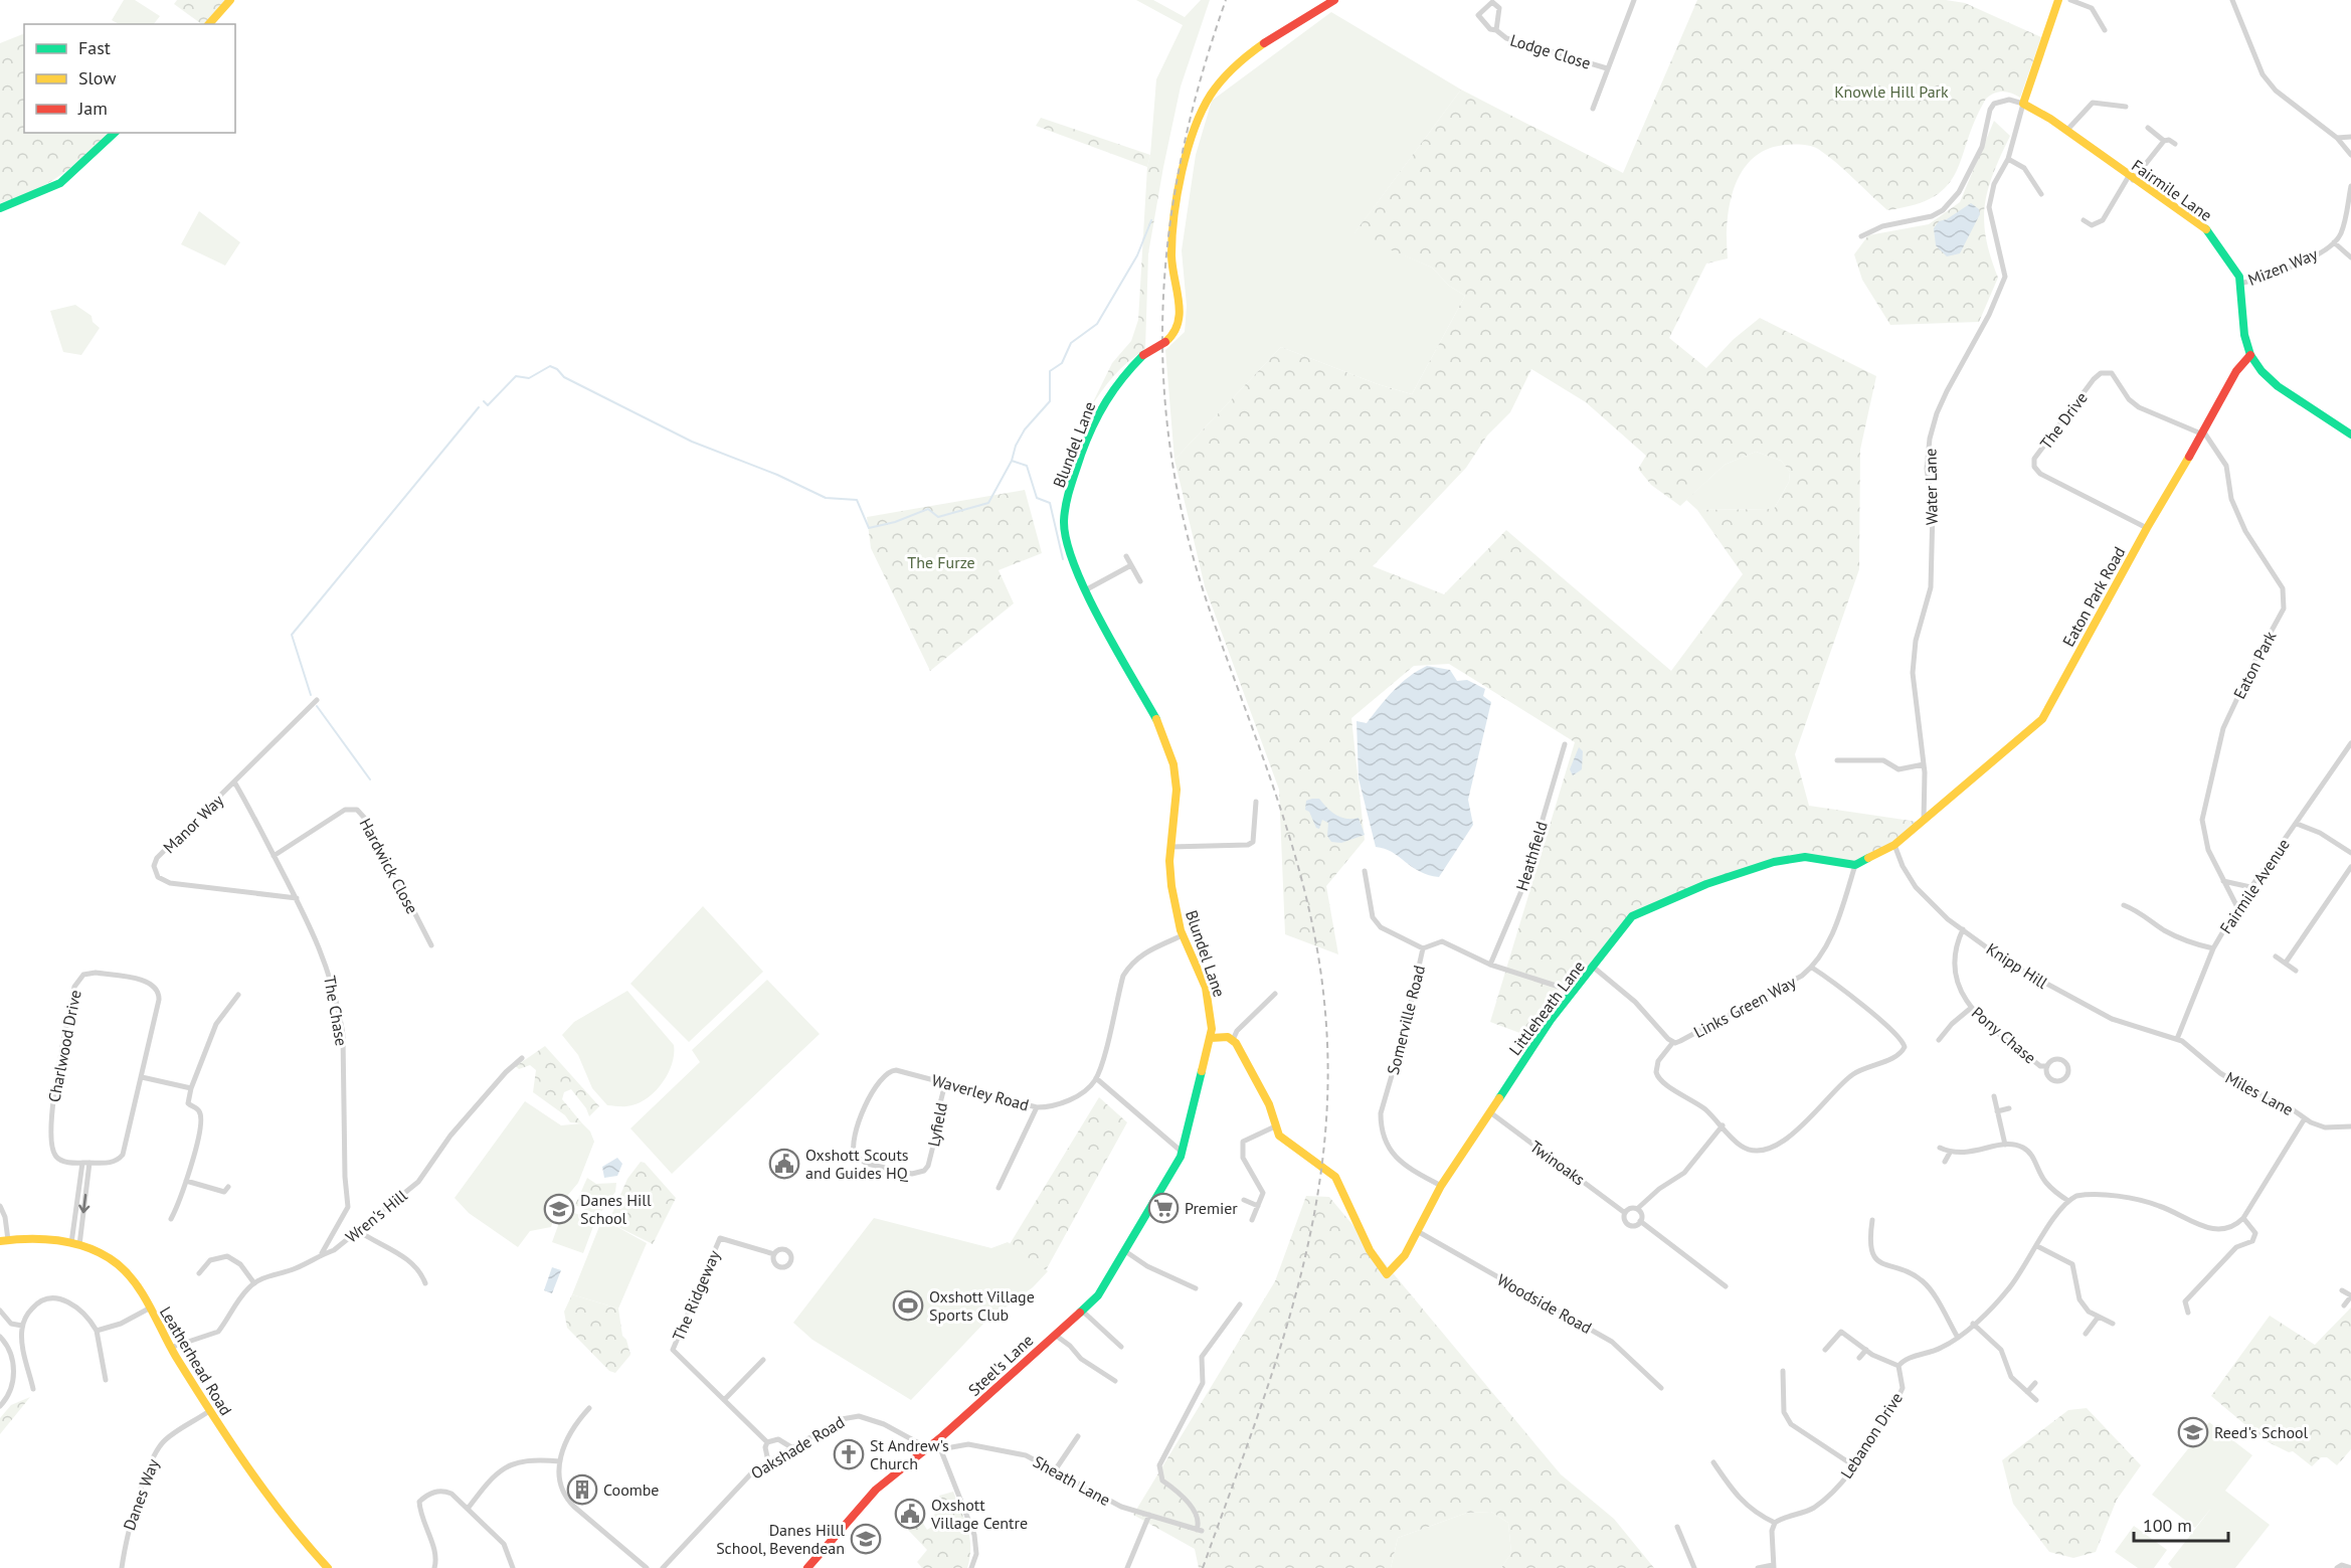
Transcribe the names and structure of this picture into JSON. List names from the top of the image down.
{
  "streets": {
    "street": [
      "Lodge Close",
      "Fairmile Lane",
      "Mizen Way",
      "The Drive",
      "Blundel Lane",
      "Water Lane",
      "Eaton Park Road",
      "Eaton Park",
      "Manor Way",
      "Heathfield",
      "Hardwick Close",
      "Fairmile Avenue",
      "Knipp Hill",
      "Links Green Way",
      "Littleheath Lane",
      "The Chase",
      "Somerville Road",
      "Pony Chase",
      "Charlwood Drive",
      "Waverley Road",
      "Miles Lane",
      "Lyfield",
      "Twinoaks",
      "Wren's Hill",
      "The Ridgeway",
      "Woodside Road",
      "Leatherhead Road",
      "Steel's Lane",
      "Lebanon Drive",
      "Oakshade Road",
      "Sheath Lane",
      "Danes Way"
    ]
  },
  "crossings": [
    ["Fairmile Lane", "Mizen Way"],
    ["Fairmile Lane", "Water Lane"],
    ["Fairmile Lane", "Eaton Park Road"],
    ["The Drive", "Eaton Park Road"],
    ["The Drive", "Eaton Park"],
    ["Blundel Lane", "Steel's Lane"],
    ["Water Lane", "Eaton Park Road"],
    ["Eaton Park Road", "Eaton Park"],
    ["Eaton Park", "Fairmile Avenue"],
    ["Manor Way", "The Chase"],
    ["Heathfield", "Somerville Road"],
    ["Hardwick Close", "The Chase"],
    ["Fairmile Avenue", "Knipp Hill"],
    ["Fairmile Avenue", "Miles Lane"],
    ["Knipp Hill", "Pony Chase"],
    ["Knipp Hill", "Miles Lane"],
    ["Links Green Way", "Littleheath Lane"],
    ["Littleheath Lane", "Somerville Road"],
    ["Littleheath Lane", "Twinoaks"],
    ["Littleheath Lane", "Woodside Road"],
    ["The Chase", "Wren's Hill"],
    ["Waverley Road", "Lyfield"],
    ["Wren's Hill", "Leatherhead Road"],
    ["Leatherhead Road", "Danes Way"],
    ["Steel's Lane", "Oakshade Road"],
    ["Steel's Lane", "Sheath Lane"],
    ["Oakshade Road", "Sheath Lane"]
  ],
  "parks": ["Knowle Hill Park", "The Furze"],
  "places": {
    "public building": ["Oxshott Scouts and Guides HQ", "Oxshott Village Centre"],
    "supermarket": ["Premier"],
    "school or university": ["Danes Hill School", "Reed's School", "Danes Hilll School, Bevendean"],
    "sports": ["Oxshott Village Sports Club"],
    "church": ["St Andrew's Church"],
    "building": ["Coombe"]
  },
  "legend": ["Fast", "Slow", "Jam"],
  "scale_bar": "100 m"
}
